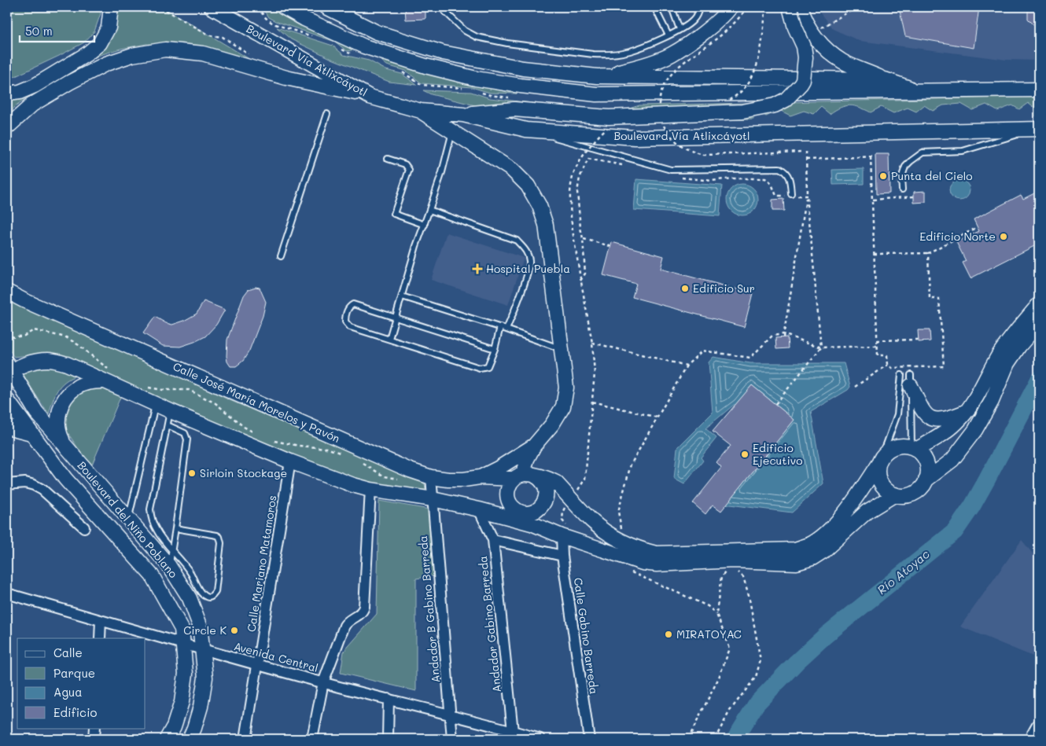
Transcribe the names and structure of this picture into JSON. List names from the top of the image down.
{
  "streets": {
    "main road": ["Boulevard Vía Atlixcáyotl", "Calle José María Morelos y Pavón", "Boulevard del Niño Poblano"],
    "street": [
      "Calle Mariano Matamoros",
      "Andador B Gabino Barreda",
      "Andador Gabino Barreda",
      "Calle Gabino Barreda",
      "Avenida Central"
    ]
  },
  "crossings": [
    ["Calle José María Morelos y Pavón", "Andador B Gabino Barreda"],
    ["Boulevard del Niño Poblano", "Avenida Central"],
    ["Calle Mariano Matamoros", "Avenida Central"],
    ["Andador B Gabino Barreda", "Avenida Central"],
    ["Andador Gabino Barreda", "Avenida Central"]
  ],
  "water": ["Río Atoyac"],
  "places": {
    "other": [
      "Punta del Cielo",
      "Edificio Norte",
      "Edificio Sur",
      "Edificio Ejecutivo",
      "Sirloin Stockage",
      "Circle K",
      "MIRATOYAC"
    ],
    "health": ["Hospital Puebla"]
  },
  "legend": [
    "Calle",
    "Parque",
    "Agua",
    "Edificio"
  ],
  "scale_bar": "50 m"
}
